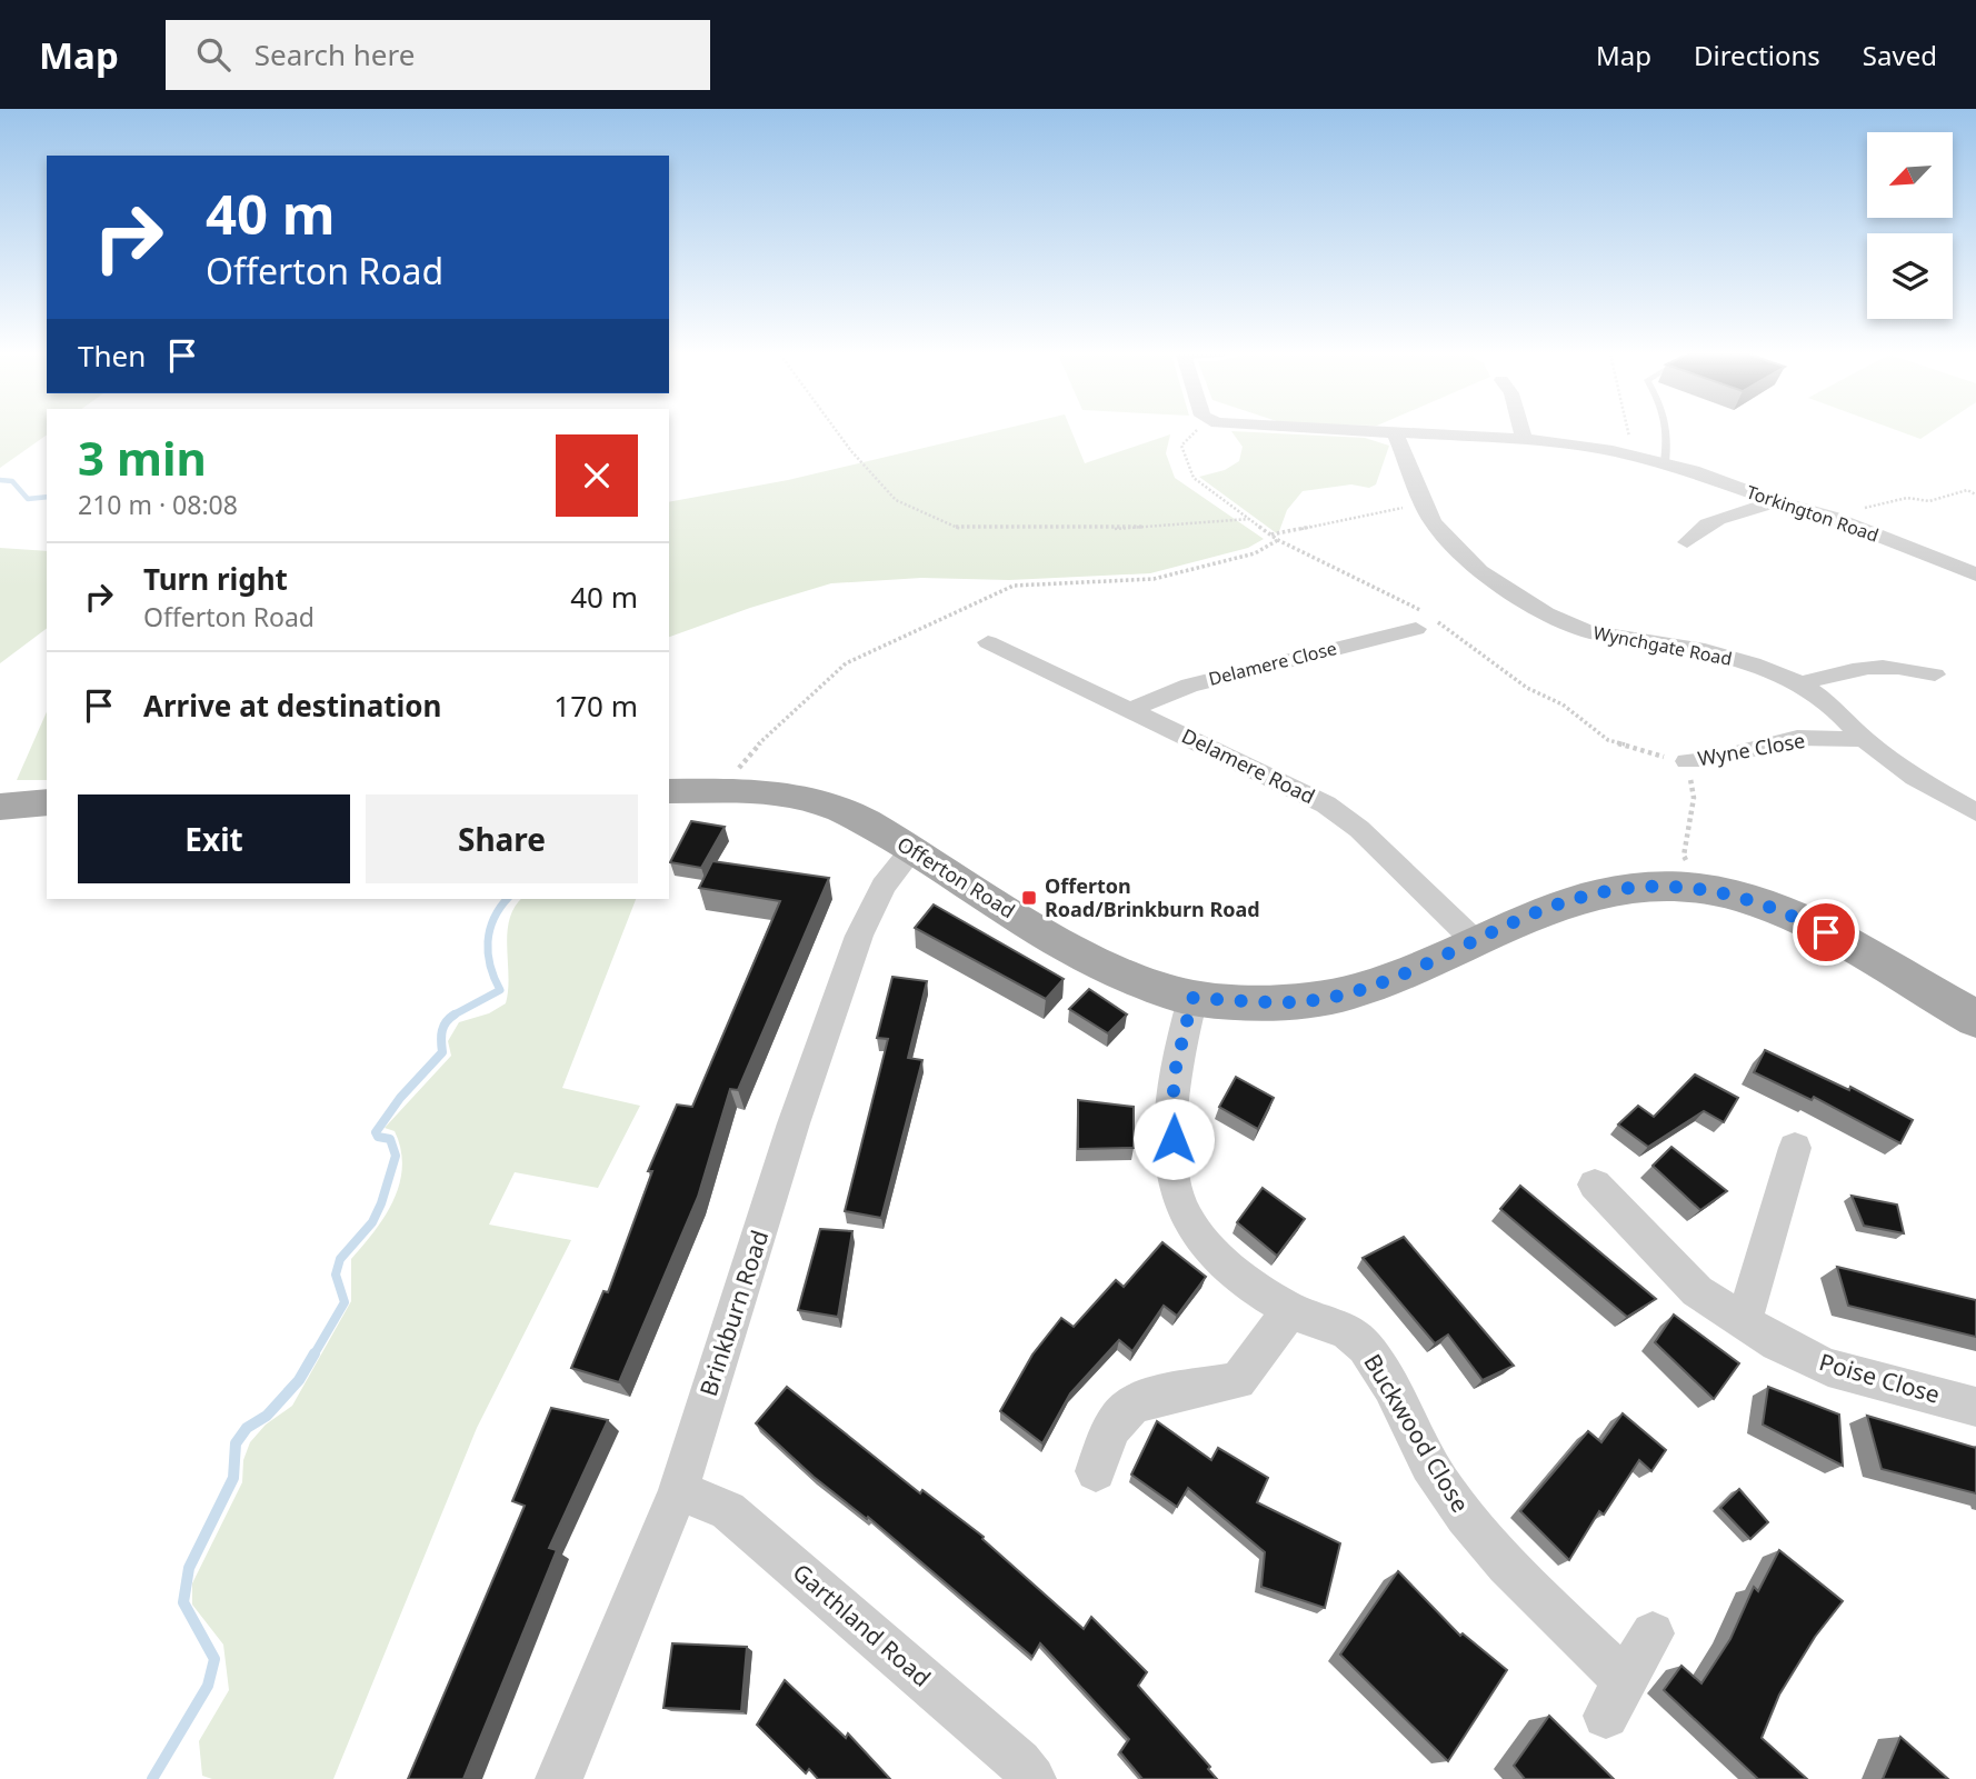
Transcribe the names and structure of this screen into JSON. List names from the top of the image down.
{
  "streets": {
    "main road": ["Offerton Road"],
    "street": [
      "Torkington Road",
      "Wynchgate Road",
      "Delamere Close",
      "Wyne Close",
      "Delamere Road",
      "Brinkburn Road",
      "Poise Close",
      "Buckwood Close",
      "Garthland Road"
    ]
  },
  "crossings": [
    ["Torkington Road", "Wynchgate Road"],
    ["Wynchgate Road", "Wyne Close"],
    ["Delamere Close", "Delamere Road"],
    ["Delamere Road", "Offerton Road"],
    ["Offerton Road", "Brinkburn Road"],
    ["Offerton Road", "Buckwood Close"],
    ["Brinkburn Road", "Garthland Road"]
  ],
  "places": {
    "transit": ["Offerton Road/Brinkburn Road"]
  },
  "north": "bottom left",
  "page": {
    "header": "Map",
    "search": "Search here",
    "nav": ["Map", "Directions", "Saved"],
    "turn": ["40 m", "Offerton Road"],
    "then": "Then",
    "heading": ["3 min", "210 m · 08:08"],
    "list": [
      {
        "name": "Turn right",
        "note": "Offerton Road",
        "value": "40 m"
      },
      {
        "name": "Arrive at destination",
        "value": "170 m"
      }
    ],
    "buttons": ["Exit", "Share"]
  }
}
